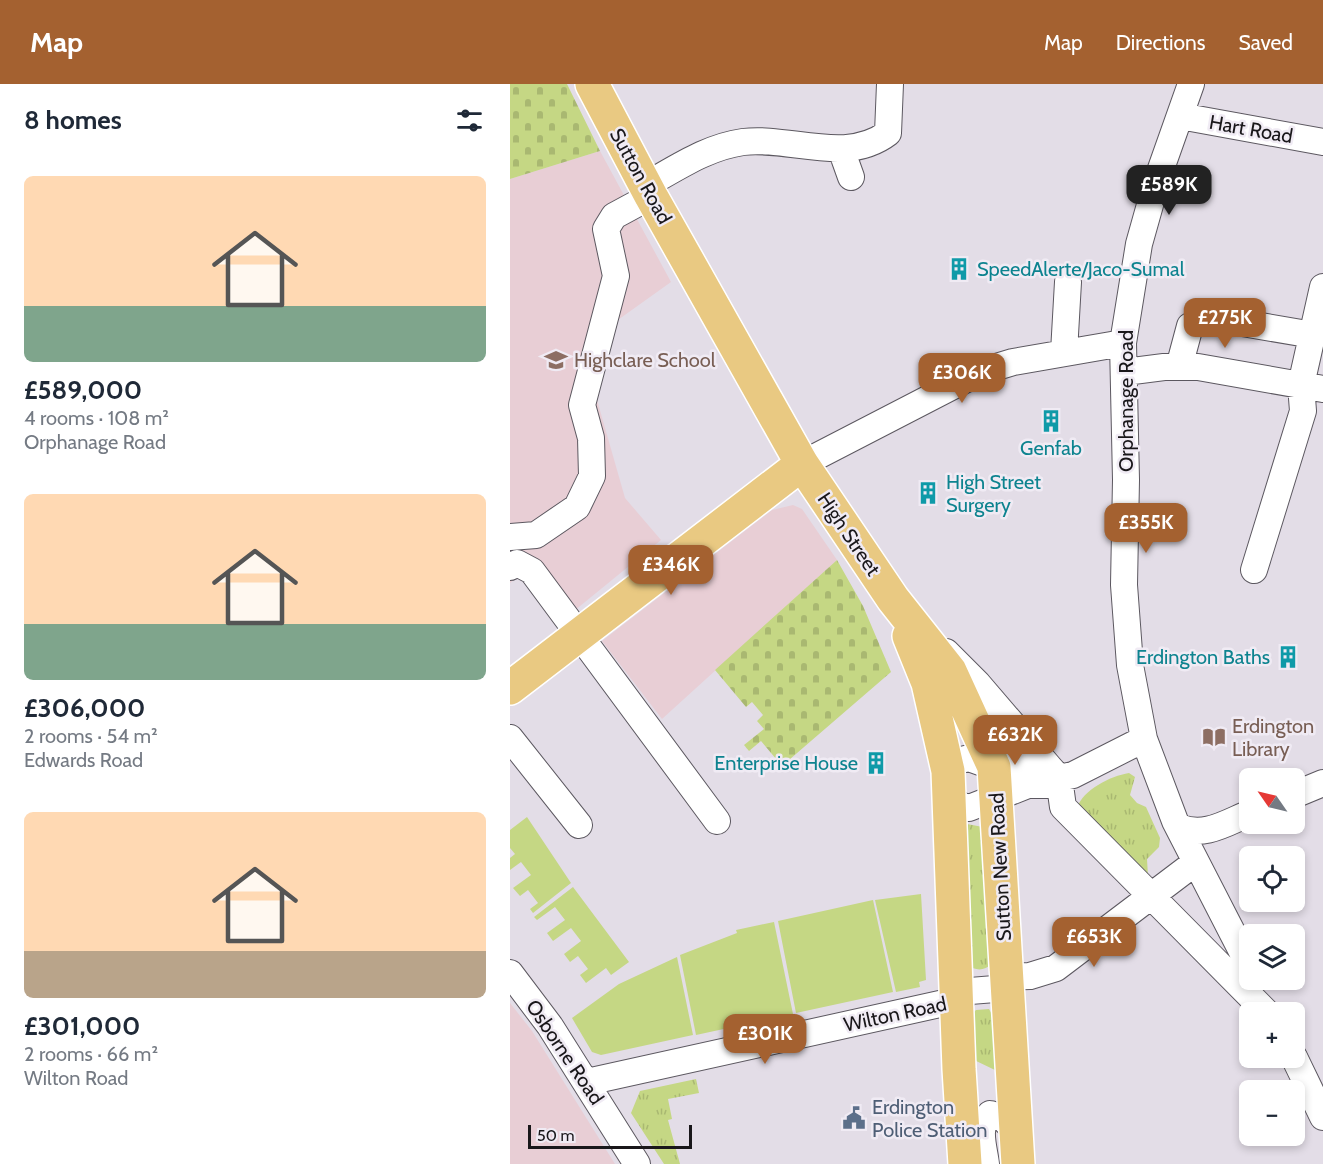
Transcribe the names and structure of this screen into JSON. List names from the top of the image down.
{
  "streets": {
    "main road": ["Sutton Road", "High Street", "Sutton New Road"],
    "street": [
      "Hart Road",
      "Orphanage Road",
      "Wilton Road",
      "Osborne Road"
    ]
  },
  "crossings": [
    ["Hart Road", "Orphanage Road"],
    ["Sutton Road", "High Street"],
    ["High Street", "Sutton New Road"],
    ["Sutton New Road", "Wilton Road"],
    ["Wilton Road", "Osborne Road"]
  ],
  "places": {
    "building": [
      "SpeedAlerte/Jaco-Sumal",
      "Genfab",
      "High Street Surgery",
      "Erdington Baths",
      "Enterprise House"
    ],
    "school or university": ["Highclare School"],
    "library": ["Erdington Library"],
    "public building": ["Erdington Police Station"]
  },
  "scale_bar": "50 m",
  "north": "top left",
  "page": {
    "header": "Map",
    "nav": ["Map", "Directions", "Saved"],
    "heading": "8 homes",
    "list": [
      {
        "name": "£589,000",
        "note": "4 rooms · 108 m² · Orphanage Road"
      },
      {
        "name": "£306,000",
        "note": "2 rooms · 54 m² · Edwards Road"
      },
      {
        "name": "£301,000",
        "note": "2 rooms · 66 m² · Wilton Road"
      }
    ],
    "price": [
      "£589K",
      "£275K",
      "£306K",
      "£355K",
      "£346K",
      "£632K",
      "£653K",
      "£301K"
    ],
    "map_buttons": ["+", "−"],
    "scale": "50 m"
  }
}
